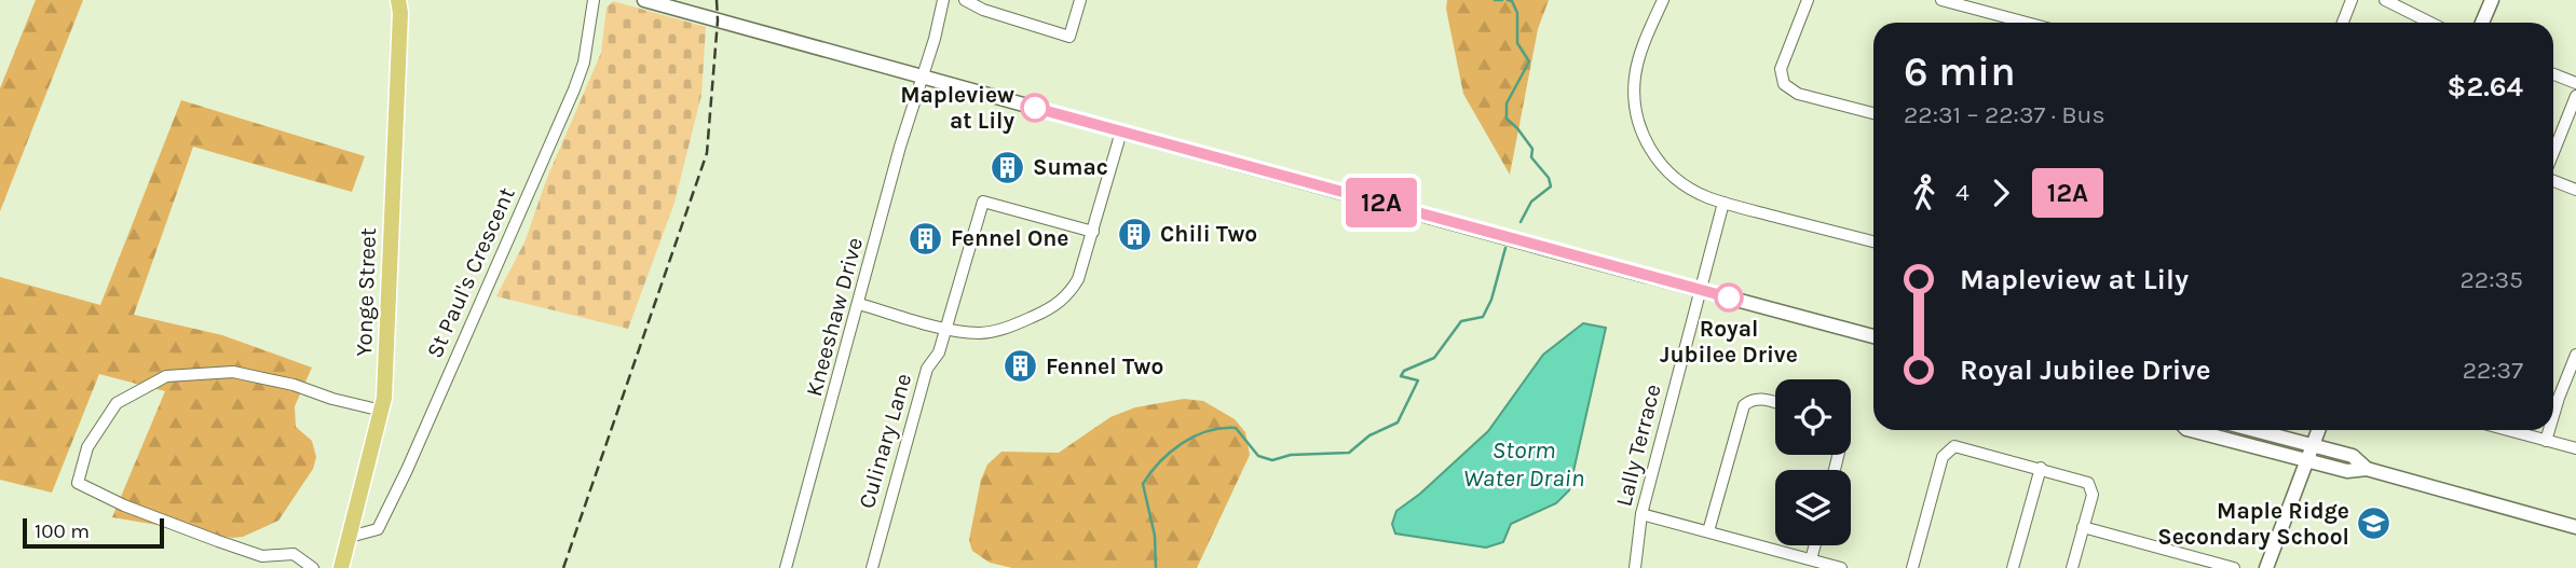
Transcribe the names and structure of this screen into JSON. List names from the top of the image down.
{
  "streets": {
    "main road": ["Yonge Street"],
    "street": [
      "St Paul's Crescent",
      "Kneeshaw Drive",
      "Culinary Lane",
      "Lally Terrace"
    ]
  },
  "crossings": [
    ["St Paul's Crescent", "Yonge Street"]
  ],
  "water": ["Storm Water Drain"],
  "places": {
    "other": ["Mapleview at Lily", "Royal Jubilee Drive"],
    "building": [
      "Sumac",
      "Chili Two",
      "Fennel One",
      "Fennel Two"
    ],
    "school or university": ["Maple Ridge Secondary School"]
  },
  "lines": ["bus line 12A"],
  "scale_bar": "100 m",
  "page": {
    "on_map": "12A",
    "heading": ["6 min", "22:31 – 22:37 · Bus", "$2.64"],
    "legs": ["4", "12A"],
    "list": [
      {
        "name": "Mapleview at Lily",
        "value": "22:35"
      },
      {
        "name": "Royal Jubilee Drive",
        "value": "22:37"
      }
    ],
    "scale": "100 m"
  }
}
